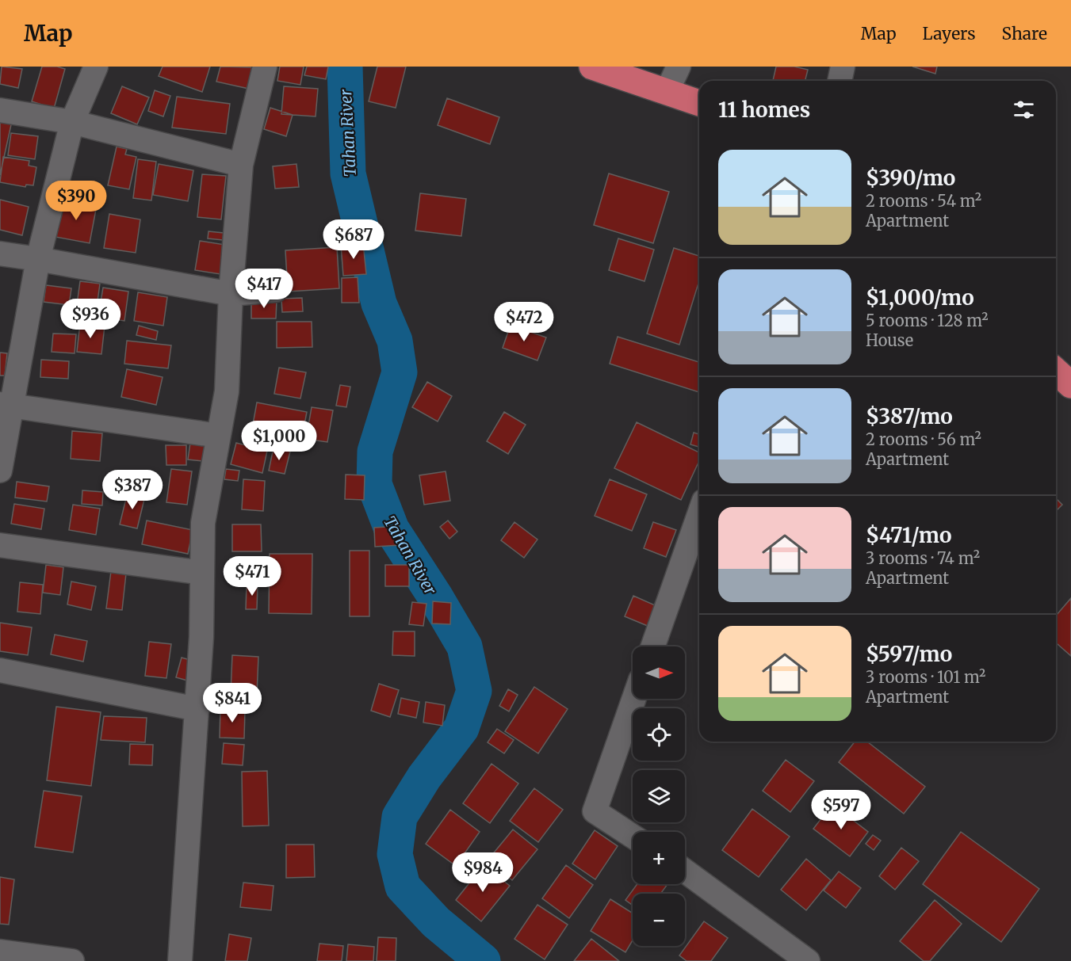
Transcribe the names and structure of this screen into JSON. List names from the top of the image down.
{
  "water": ["Tahan River"],
  "north": "right",
  "page": {
    "header": "Map",
    "nav": ["Map", "Layers", "Share"],
    "heading": "11 homes",
    "list": [
      {
        "name": "$390/mo",
        "note": "2 rooms · 54 m² · Apartment"
      },
      {
        "name": "$1,000/mo",
        "note": "5 rooms · 128 m² · House"
      },
      {
        "name": "$387/mo",
        "note": "2 rooms · 56 m² · Apartment"
      },
      {
        "name": "$471/mo",
        "note": "3 rooms · 74 m² · Apartment"
      },
      {
        "name": "$597/mo",
        "note": "3 rooms · 101 m² · Apartment"
      }
    ],
    "price": [
      "$390",
      "$687",
      "$417",
      "$936",
      "$472",
      "$1,000",
      "$387",
      "$471",
      "$841",
      "$597",
      "$984"
    ],
    "map_buttons": ["+", "−"]
  }
}
